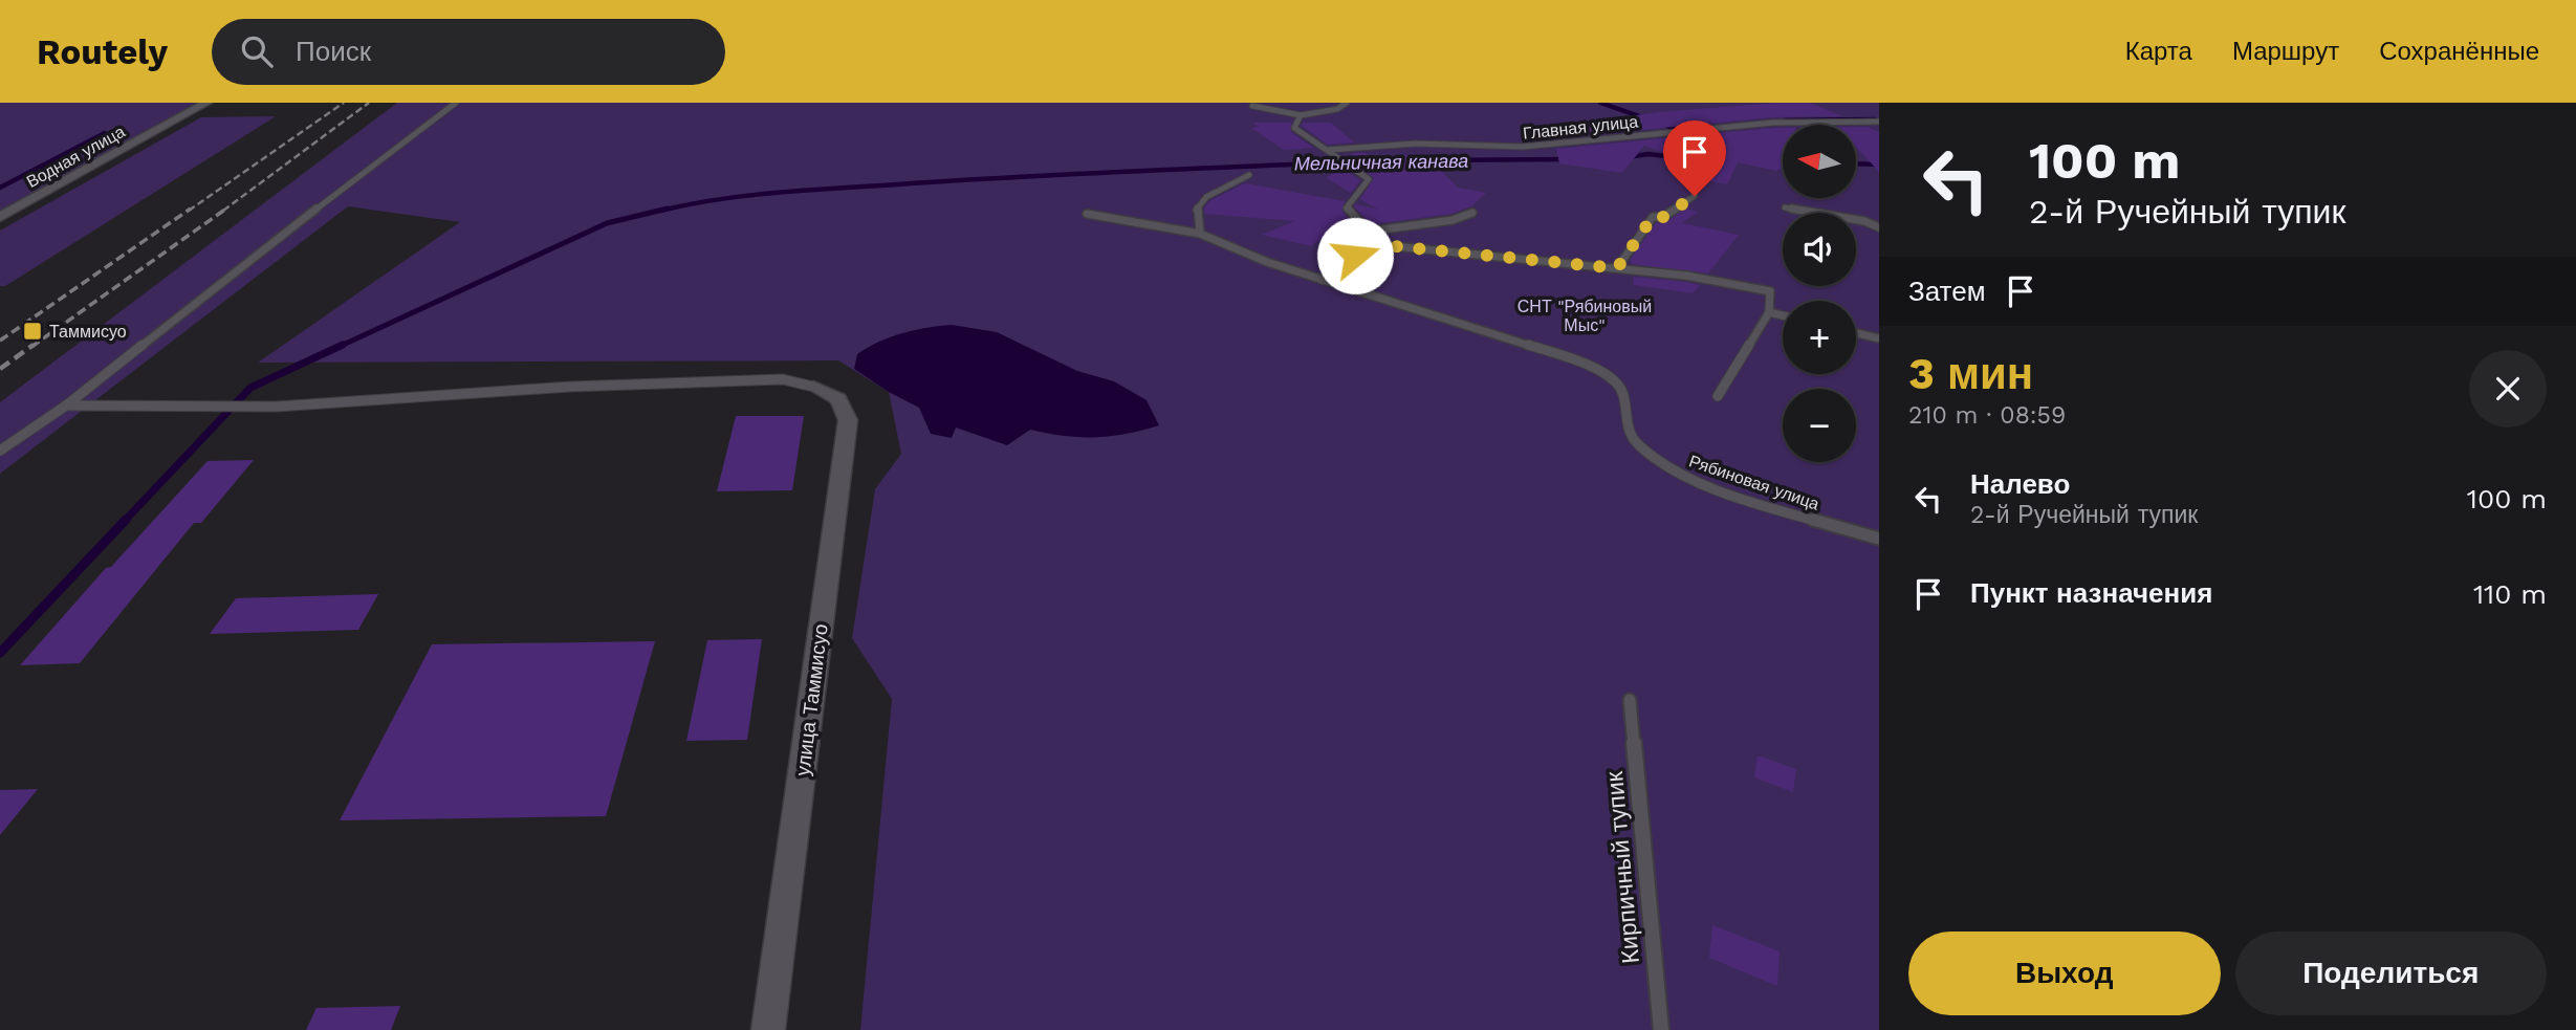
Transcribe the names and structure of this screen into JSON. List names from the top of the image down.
{
  "streets": {
    "street": ["Водная улица", "улица Таммисуо"],
    "lane": ["Главная улица", "Рябиновая улица", "Кирпичный тупик"]
  },
  "water": ["Мельничная канава"],
  "parks": ["СНТ \"Рябиновый Мыс\""],
  "places": {
    "transit": ["Таммисуо"]
  },
  "north": "left",
  "page": {
    "header": "Routely",
    "search": "Поиск",
    "nav": ["Карта", "Маршрут", "Сохранённые"],
    "turn": ["100 m", "2-й Ручейный тупик"],
    "map_buttons": ["+", "−"],
    "then": "Затем",
    "heading": ["3 мин", "210 m · 08:59"],
    "list": [
      {
        "name": "Налево",
        "note": "2-й Ручейный тупик",
        "value": "100 m"
      },
      {
        "name": "Пункт назначения",
        "value": "110 m"
      }
    ],
    "buttons": ["Выход", "Поделиться"]
  }
}
